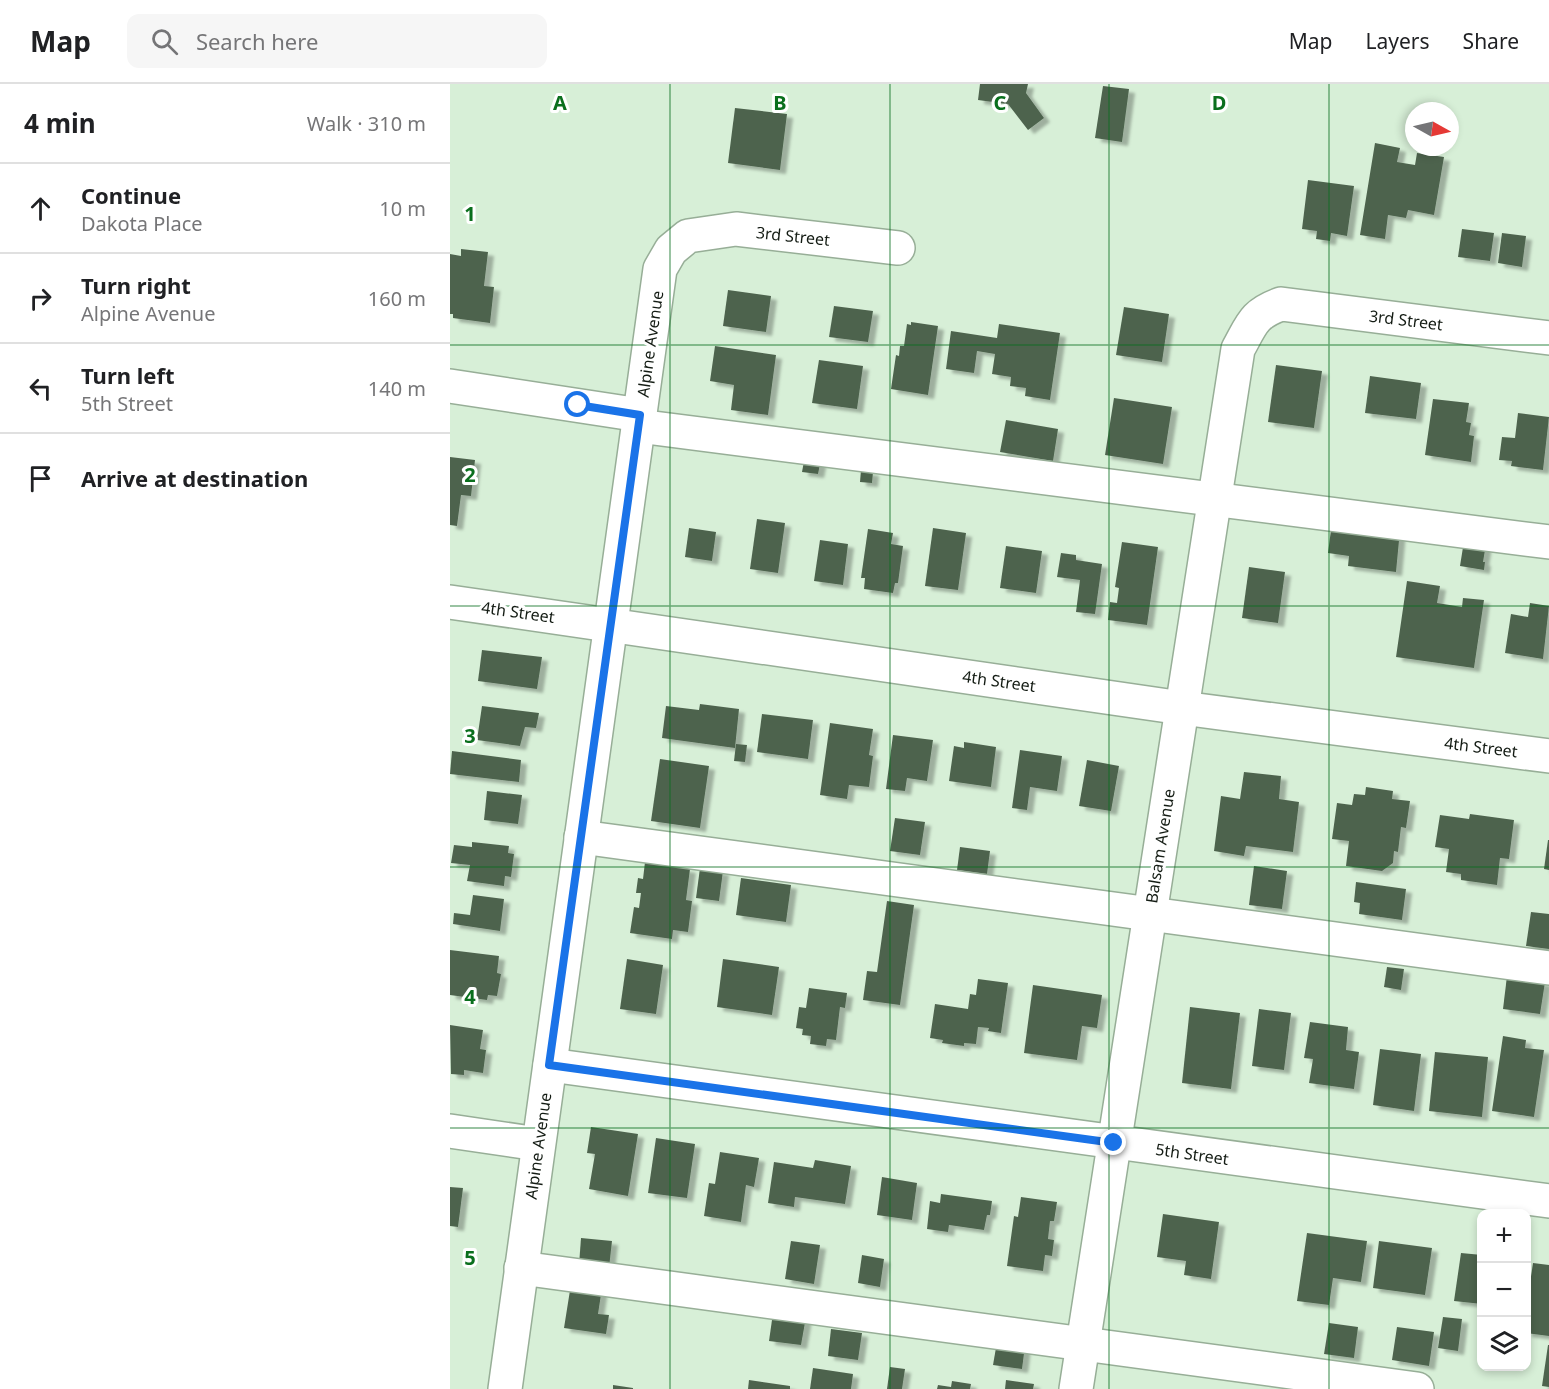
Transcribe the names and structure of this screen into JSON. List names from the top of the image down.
{
  "streets": {
    "street": [
      "3rd Street",
      "Alpine Avenue",
      "4th Street",
      "Balsam Avenue",
      "5th Street"
    ]
  },
  "crossings": [
    ["3rd Street", "Alpine Avenue"],
    ["3rd Street", "Balsam Avenue"],
    ["Alpine Avenue", "4th Street"],
    ["Alpine Avenue", "5th Street"],
    ["4th Street", "Balsam Avenue"],
    ["Balsam Avenue", "5th Street"]
  ],
  "north": "right",
  "page": {
    "header": "Map",
    "search": "Search here",
    "nav": ["Map", "Layers", "Share"],
    "heading": ["4 min", "Walk · 310 m"],
    "list": [
      ["Continue", "Dakota Place", "10 m"],
      ["Turn right", "Alpine Avenue", "160 m"],
      ["Turn left", "5th Street", "140 m"],
      "Arrive at destination"
    ],
    "map_buttons": ["+", "−"]
  },
  "grid": {
    "columns": [
      "A",
      "B",
      "C",
      "D"
    ],
    "rows": [
      "1",
      "2",
      "3",
      "4",
      "5"
    ]
  }
}
